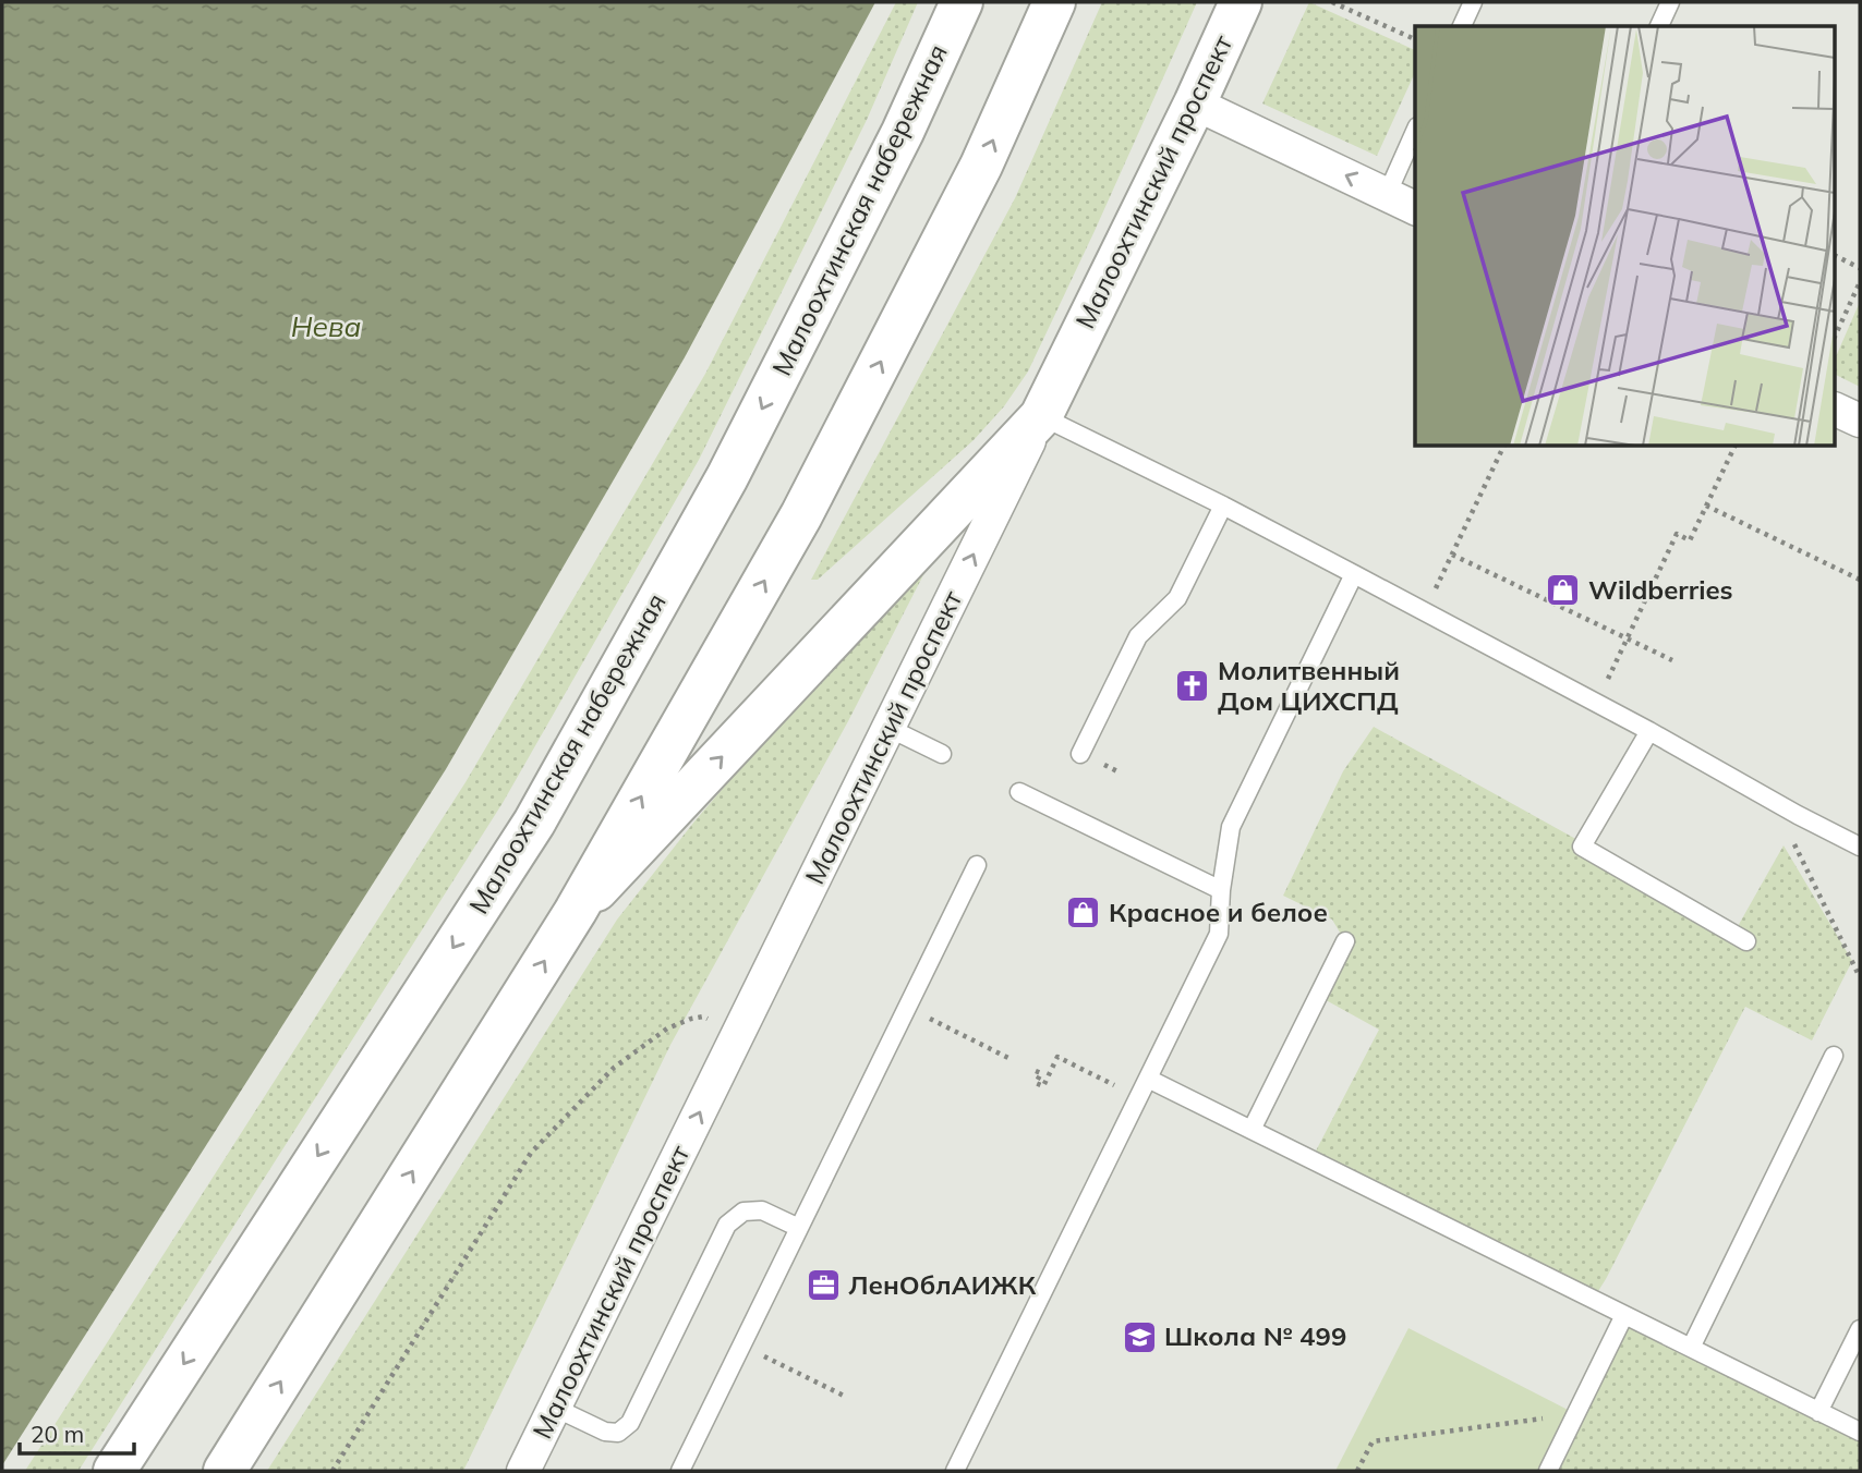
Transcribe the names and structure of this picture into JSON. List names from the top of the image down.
{
  "streets": {
    "main road": ["Малоохтинский проспект", "Малоохтинская набережная"]
  },
  "water": ["Нева"],
  "places": {
    "shop": ["Wildberries", "Красное и белое"],
    "church": ["Молитвенный Дом ЦИХСПД"],
    "office": ["ЛенОблАИЖК"],
    "school or university": ["Школа № 499"]
  },
  "scale_bar": "20 m"
}
